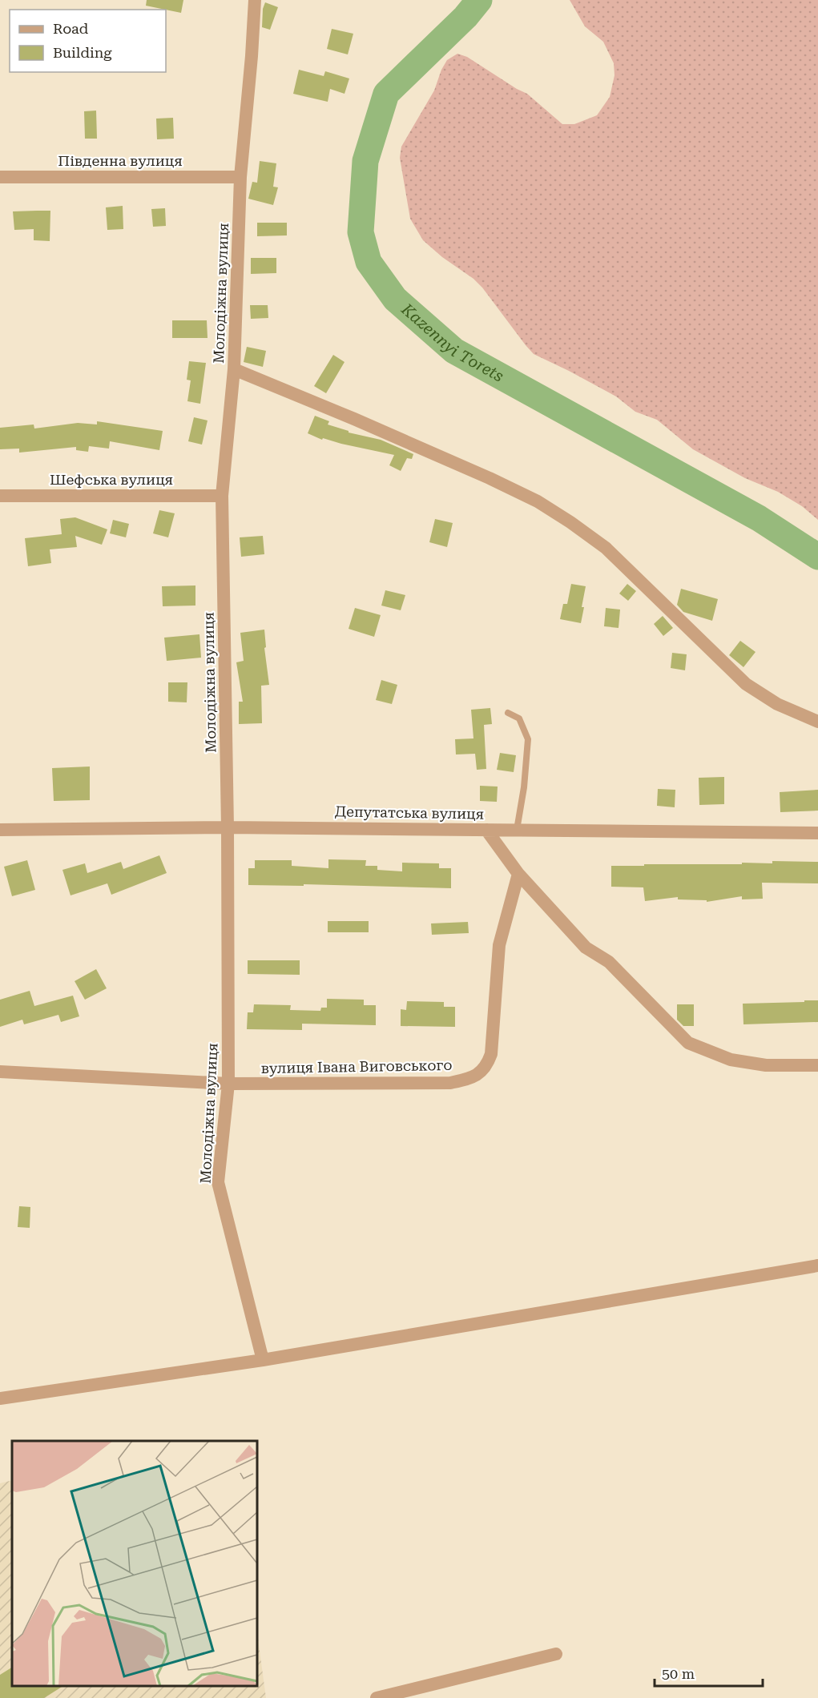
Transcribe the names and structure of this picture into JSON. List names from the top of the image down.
{
  "streets": {
    "street": [
      "Південна вулиця",
      "Молодіжна вулиця",
      "Шефська вулиця",
      "Депутатська вулиця",
      "вулиця Івана Виговського"
    ]
  },
  "crossings": [
    ["Південна вулиця", "Молодіжна вулиця"],
    ["Молодіжна вулиця", "Шефська вулиця"],
    ["Молодіжна вулиця", "Депутатська вулиця"],
    ["Молодіжна вулиця", "вулиця Івана Виговського"]
  ],
  "water": ["Kazennyi Torets"],
  "legend": ["Road", "Building"],
  "scale_bar": "50 m"
}
